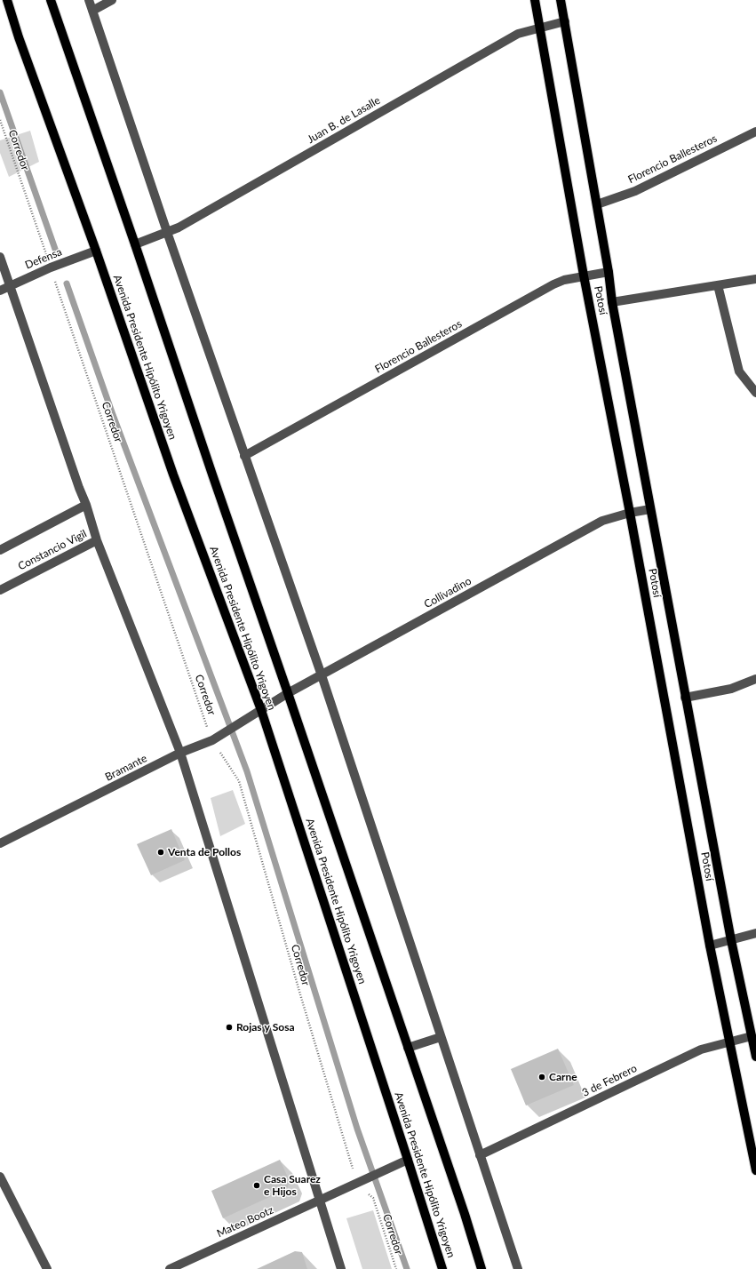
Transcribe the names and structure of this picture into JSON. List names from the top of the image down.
{
  "streets": {
    "main road": ["Potosí", "Avenida Presidente Hipólito Yrigoyen"],
    "street": [
      "Juan B. de Lasalle",
      "Florencio Ballesteros",
      "Defensa",
      "Constancio Vigil",
      "Collivadino",
      "Bramante",
      "3 de Febrero",
      "Mateo Bootz"
    ],
    "path": ["Corredor"]
  },
  "crossings": [
    ["Juan B. de Lasalle", "Potosí"],
    ["Juan B. de Lasalle", "Avenida Presidente Hipólito Yrigoyen"],
    ["Corredor", "Defensa"],
    ["Corredor", "Bramante"],
    ["Corredor", "Mateo Bootz"],
    ["Florencio Ballesteros", "Potosí"],
    ["Defensa", "Avenida Presidente Hipólito Yrigoyen"],
    ["Potosí", "Collivadino"],
    ["Potosí", "3 de Febrero"],
    ["Avenida Presidente Hipólito Yrigoyen", "Collivadino"],
    ["Avenida Presidente Hipólito Yrigoyen", "Bramante"],
    ["Avenida Presidente Hipólito Yrigoyen", "Mateo Bootz"],
    ["Collivadino", "Bramante"]
  ],
  "places": [
    "Venta de Pollos",
    "Rojas y Sosa",
    "Carne",
    "Casa Suarez e Hijos"
  ]
}
